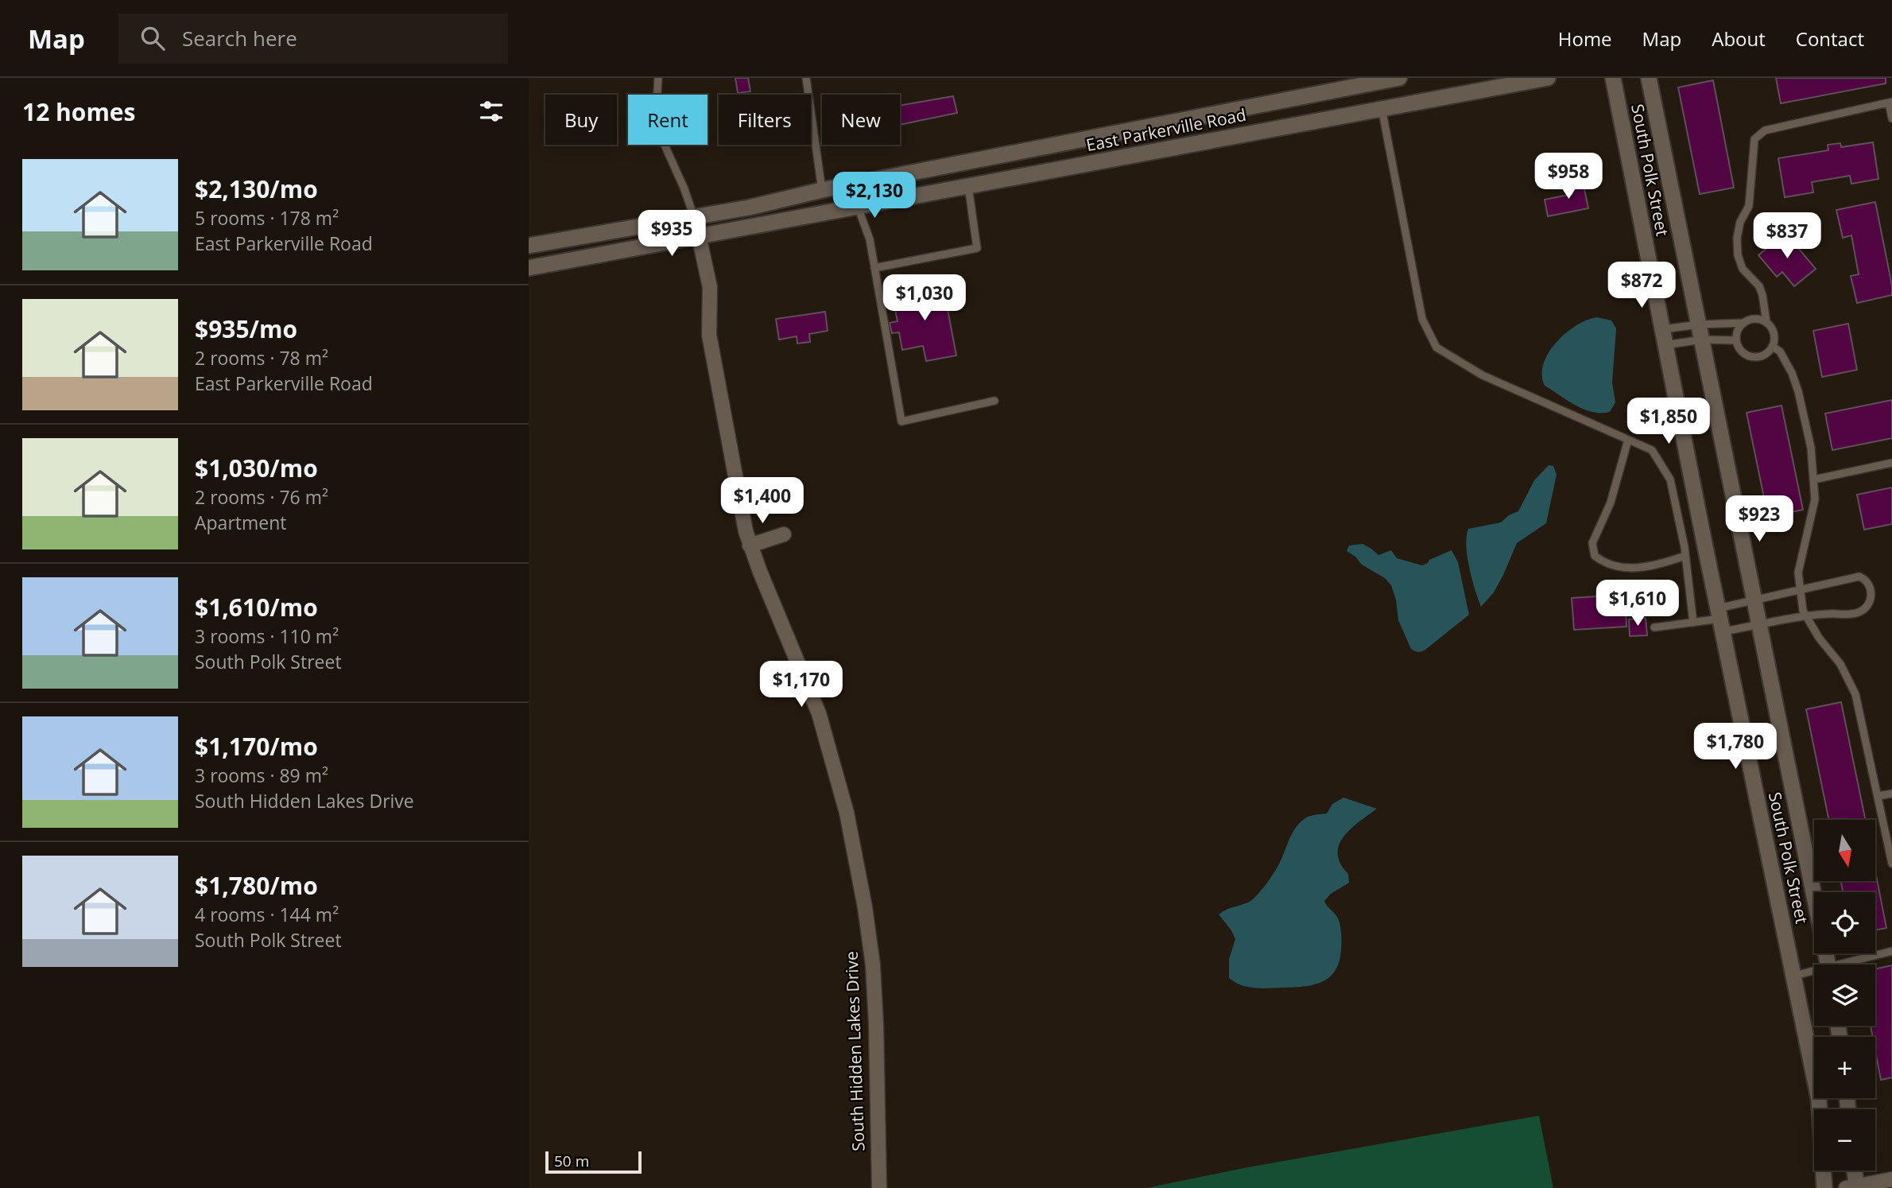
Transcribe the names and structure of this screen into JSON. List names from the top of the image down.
{
  "streets": {
    "main road": ["East Parkerville Road", "South Polk Street"],
    "street": ["South Hidden Lakes Drive"]
  },
  "crossings": [
    ["East Parkerville Road", "South Hidden Lakes Drive"]
  ],
  "scale_bar": "50 m",
  "north": "bottom",
  "page": {
    "header": "Map",
    "search": "Search here",
    "nav": [
      "Home",
      "Map",
      "About",
      "Contact"
    ],
    "heading": "12 homes",
    "chip": [
      "Buy",
      "Rent",
      "Filters",
      "New"
    ],
    "list": [
      {
        "name": "$2,130/mo",
        "note": "5 rooms · 178 m² · East Parkerville Road"
      },
      {
        "name": "$935/mo",
        "note": "2 rooms · 78 m² · East Parkerville Road"
      },
      {
        "name": "$1,030/mo",
        "note": "2 rooms · 76 m² · Apartment"
      },
      {
        "name": "$1,610/mo",
        "note": "3 rooms · 110 m² · South Polk Street"
      },
      {
        "name": "$1,170/mo",
        "note": "3 rooms · 89 m² · South Hidden Lakes Drive"
      },
      {
        "name": "$1,780/mo",
        "note": "4 rooms · 144 m² · South Polk Street"
      }
    ],
    "price": [
      "$958",
      "$2,130",
      "$935",
      "$837",
      "$872",
      "$1,030",
      "$1,850",
      "$1,400",
      "$923",
      "$1,610",
      "$1,170",
      "$1,780"
    ],
    "map_buttons": ["+", "−"],
    "scale": "50 m"
  }
}
